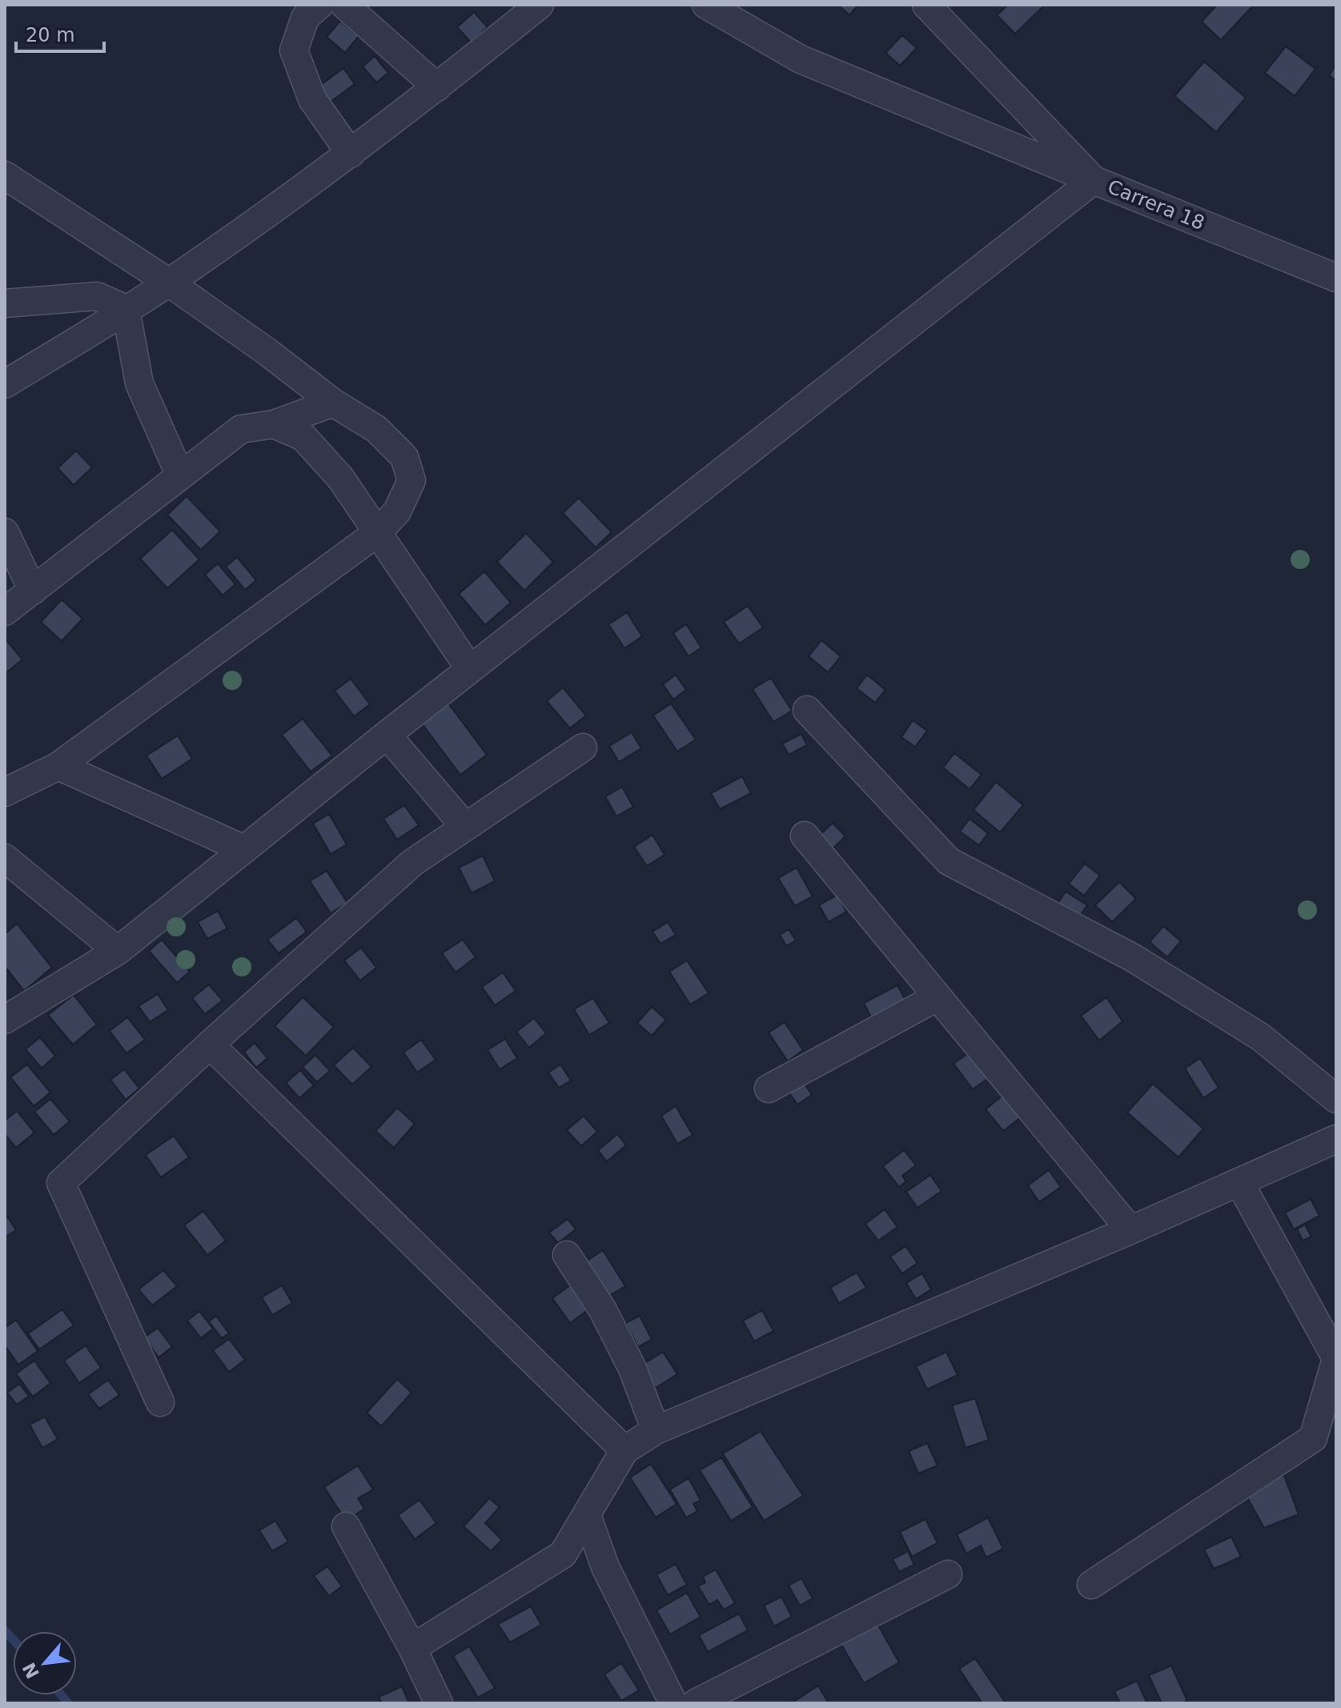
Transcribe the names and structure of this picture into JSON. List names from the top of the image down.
{
  "streets": {
    "street": ["Carrera 18"]
  },
  "scale_bar": "20 m",
  "north": "bottom left"
}
